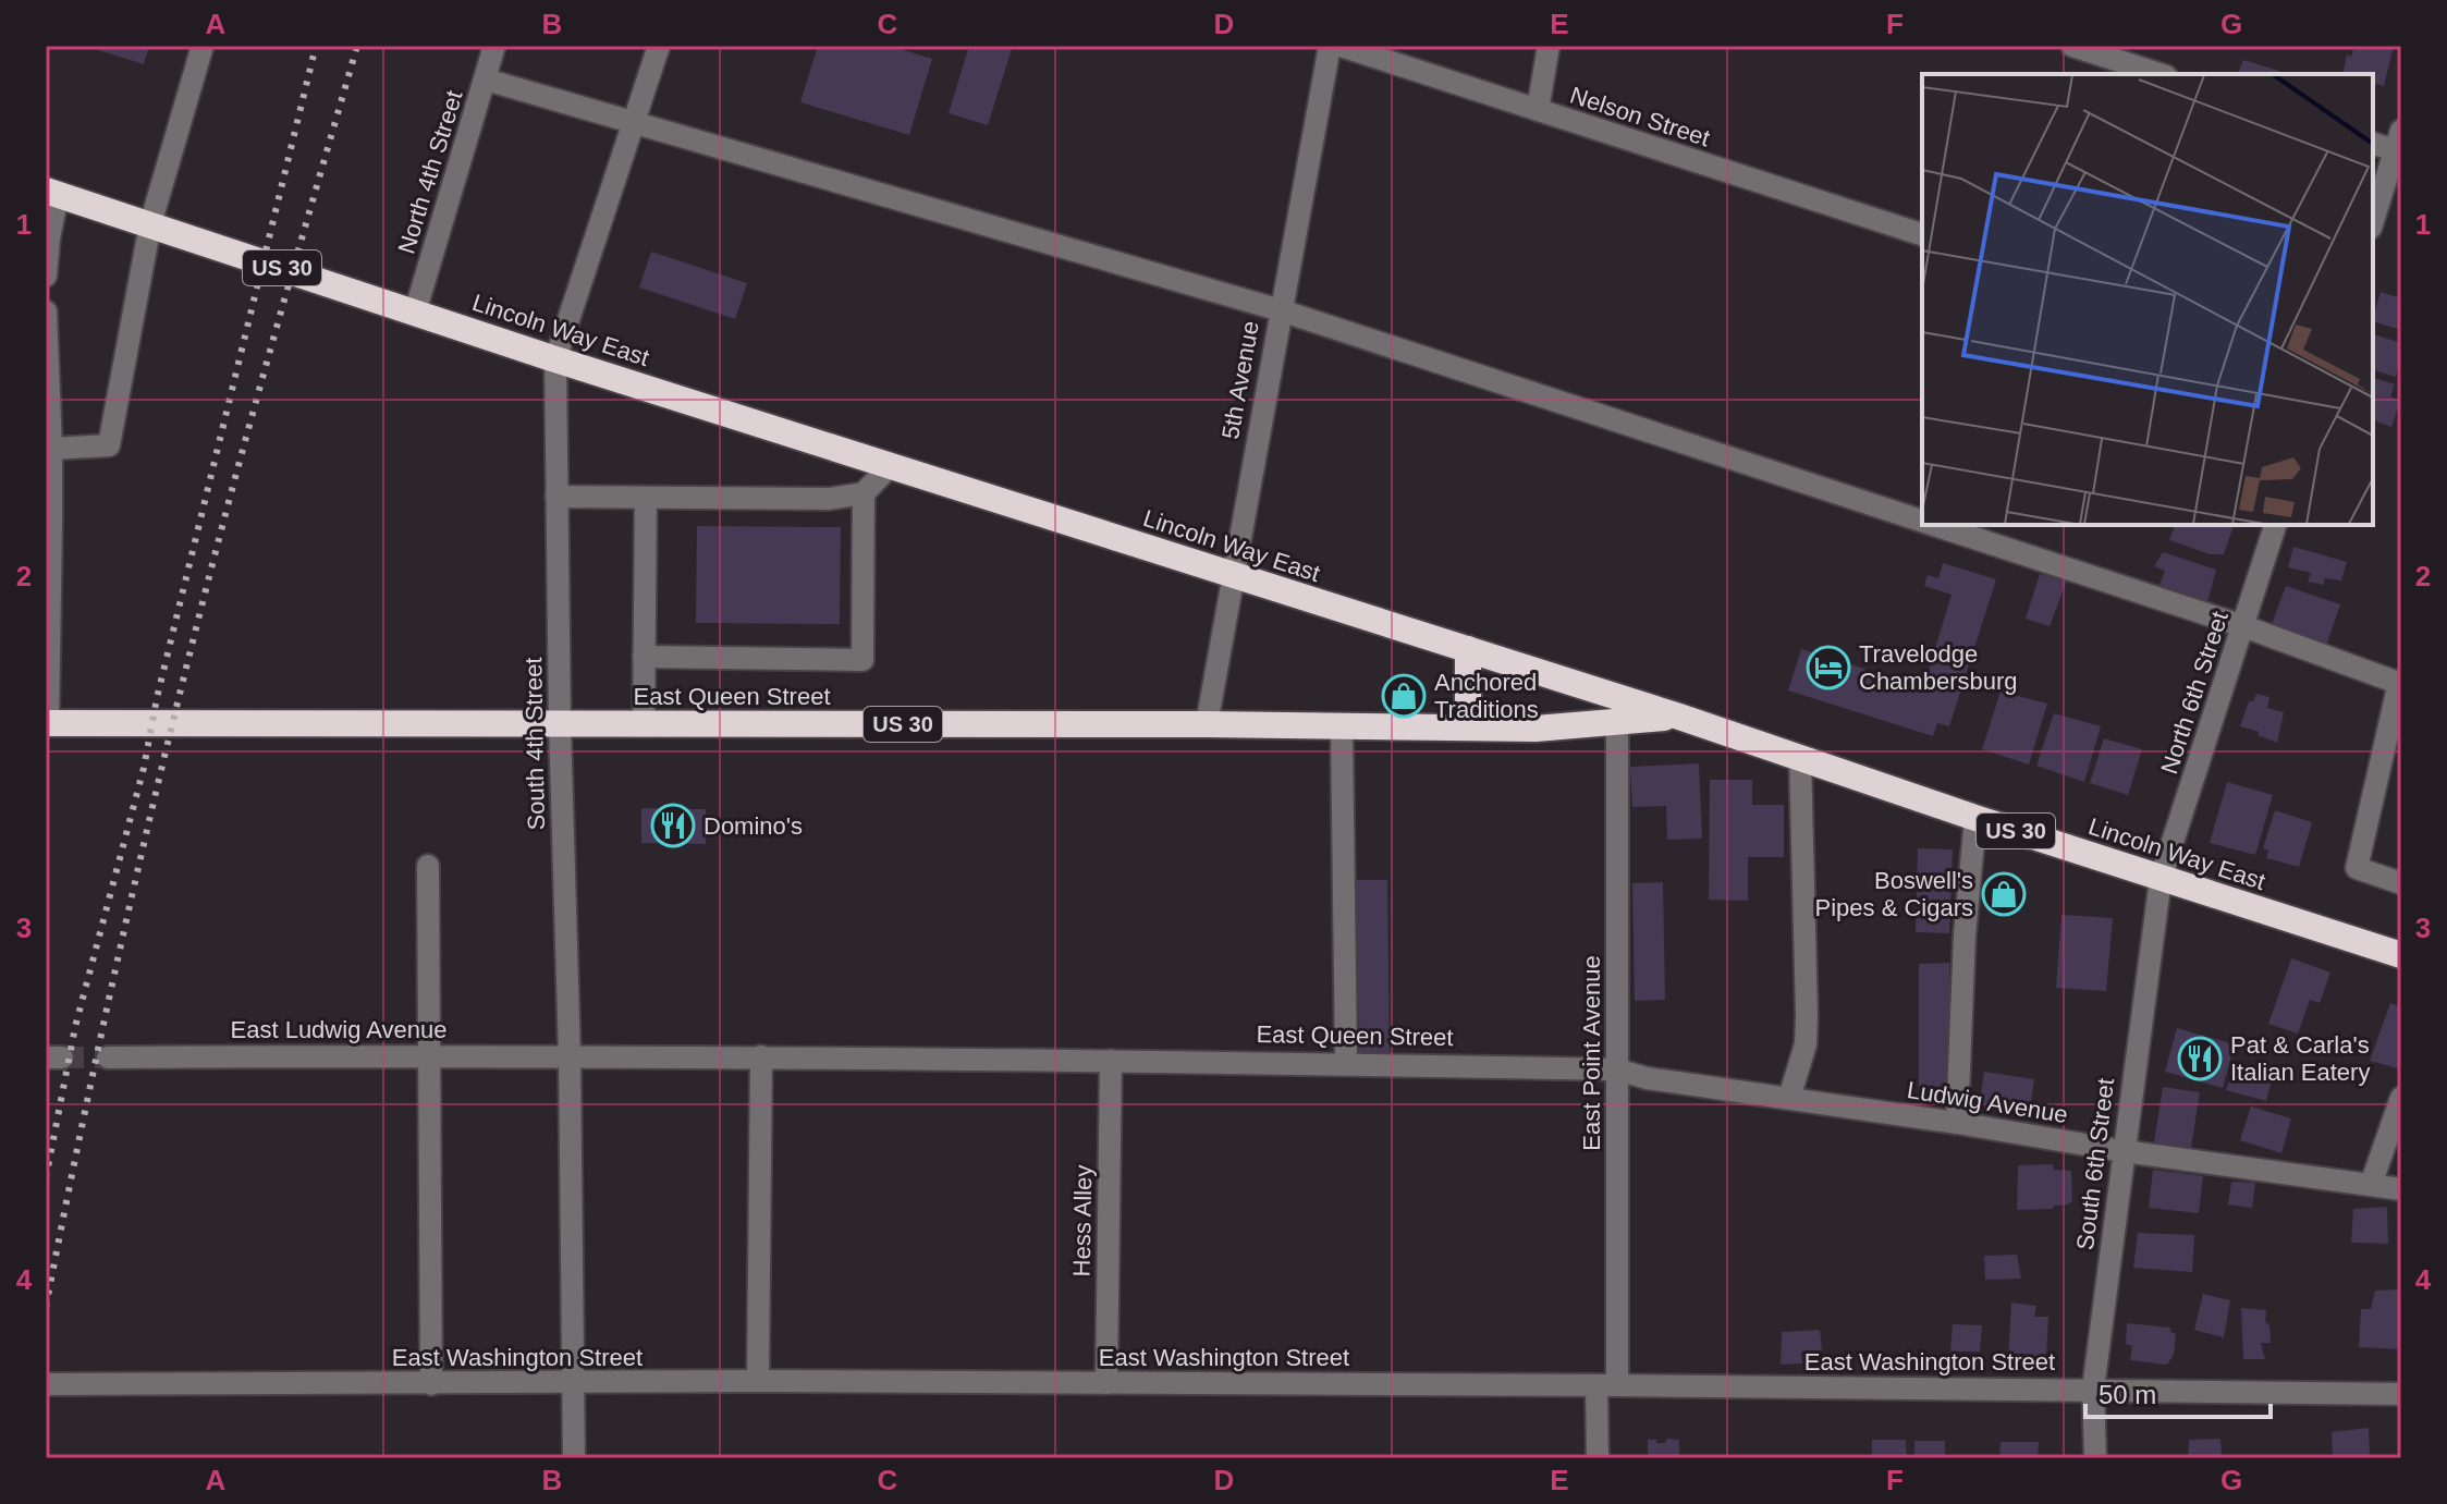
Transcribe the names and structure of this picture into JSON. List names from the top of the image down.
{
  "streets": {
    "highway": ["US 30", "Lincoln Way East", "East Queen Street"],
    "street": [
      "Nelson Street",
      "North 4th Street",
      "5th Avenue",
      "North 6th Street",
      "South 4th Street",
      "East Ludwig Avenue",
      "East Point Avenue",
      "Ludwig Avenue",
      "South 6th Street",
      "Hess Alley",
      "East Washington Street"
    ]
  },
  "crossings": [
    ["North 4th Street", "Lincoln Way East"],
    ["Lincoln Way East", "5th Avenue"],
    ["Lincoln Way East", "North 6th Street"],
    ["Lincoln Way East", "East Queen Street"],
    ["Lincoln Way East", "South 4th Street"],
    ["Lincoln Way East", "South 6th Street"],
    ["5th Avenue", "East Queen Street"],
    ["North 6th Street", "South 6th Street"],
    ["East Queen Street", "South 4th Street"],
    ["East Queen Street", "East Ludwig Avenue"],
    ["East Queen Street", "East Point Avenue"],
    ["East Queen Street", "Ludwig Avenue"],
    ["East Queen Street", "Hess Alley"],
    ["South 4th Street", "East Ludwig Avenue"],
    ["South 4th Street", "East Washington Street"],
    ["East Point Avenue", "Ludwig Avenue"],
    ["East Point Avenue", "East Washington Street"],
    ["Ludwig Avenue", "South 6th Street"],
    ["South 6th Street", "East Washington Street"],
    ["Hess Alley", "East Washington Street"]
  ],
  "places": {
    "hotel": ["Travelodge Chambersburg"],
    "shop": ["Anchored Traditions", "Boswell's Pipes & Cigars"],
    "restaurant": ["Domino's", "Pat & Carla's Italian Eatery"]
  },
  "scale_bar": "50 m",
  "grid": {
    "columns": [
      "A",
      "B",
      "C",
      "D",
      "E",
      "F",
      "G"
    ],
    "rows": [
      "1",
      "2",
      "3",
      "4"
    ]
  }
}
